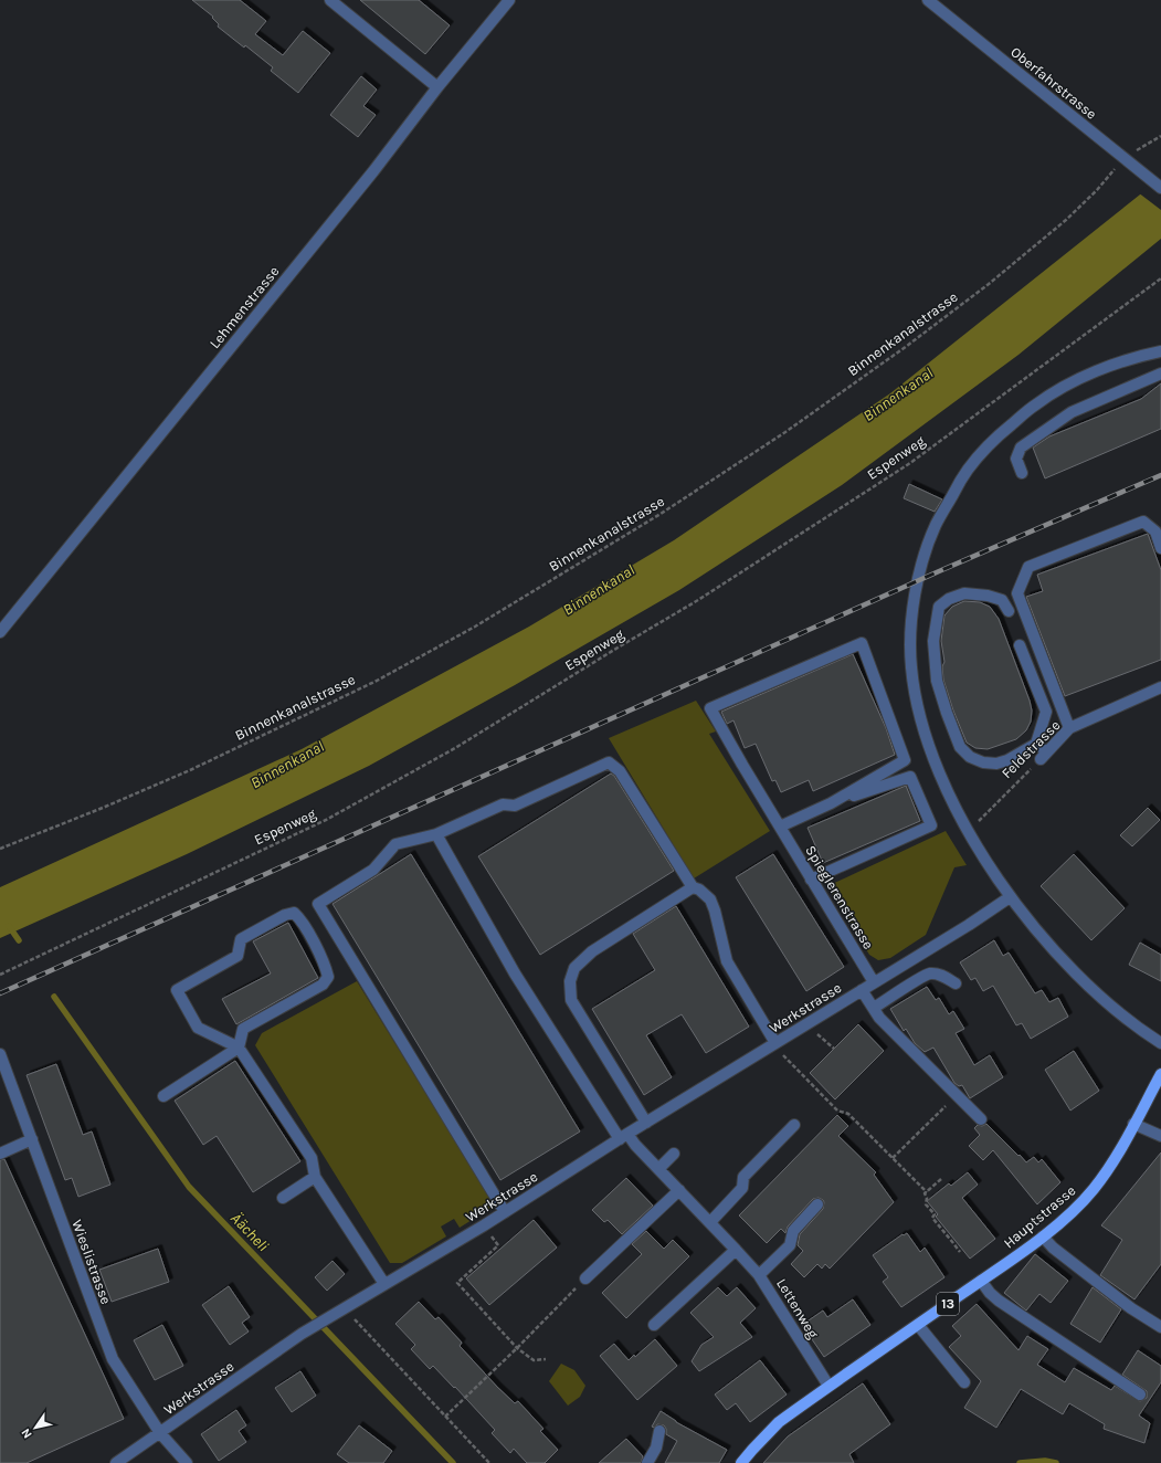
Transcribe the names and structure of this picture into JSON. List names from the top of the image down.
{
  "streets": {
    "main road": ["Hauptstrasse", "13"],
    "street": [
      "Oberfahrstrasse",
      "Lehmenstrasse",
      "Feldstrasse",
      "Spieglerenstrasse",
      "Werkstrasse",
      "Wieslistrasse",
      "Lettenweg"
    ],
    "path": ["Binnenkanalstrasse", "Espenweg"]
  },
  "crossings": [
    ["Oberfahrstrasse", "Binnenkanalstrasse"],
    ["Spieglerenstrasse", "Werkstrasse"],
    ["Werkstrasse", "Wieslistrasse"],
    ["Werkstrasse", "Lettenweg"],
    ["Hauptstrasse", "Lettenweg"]
  ],
  "water": ["Binnenkanal", "Äächeli"],
  "north": "bottom left"
}
